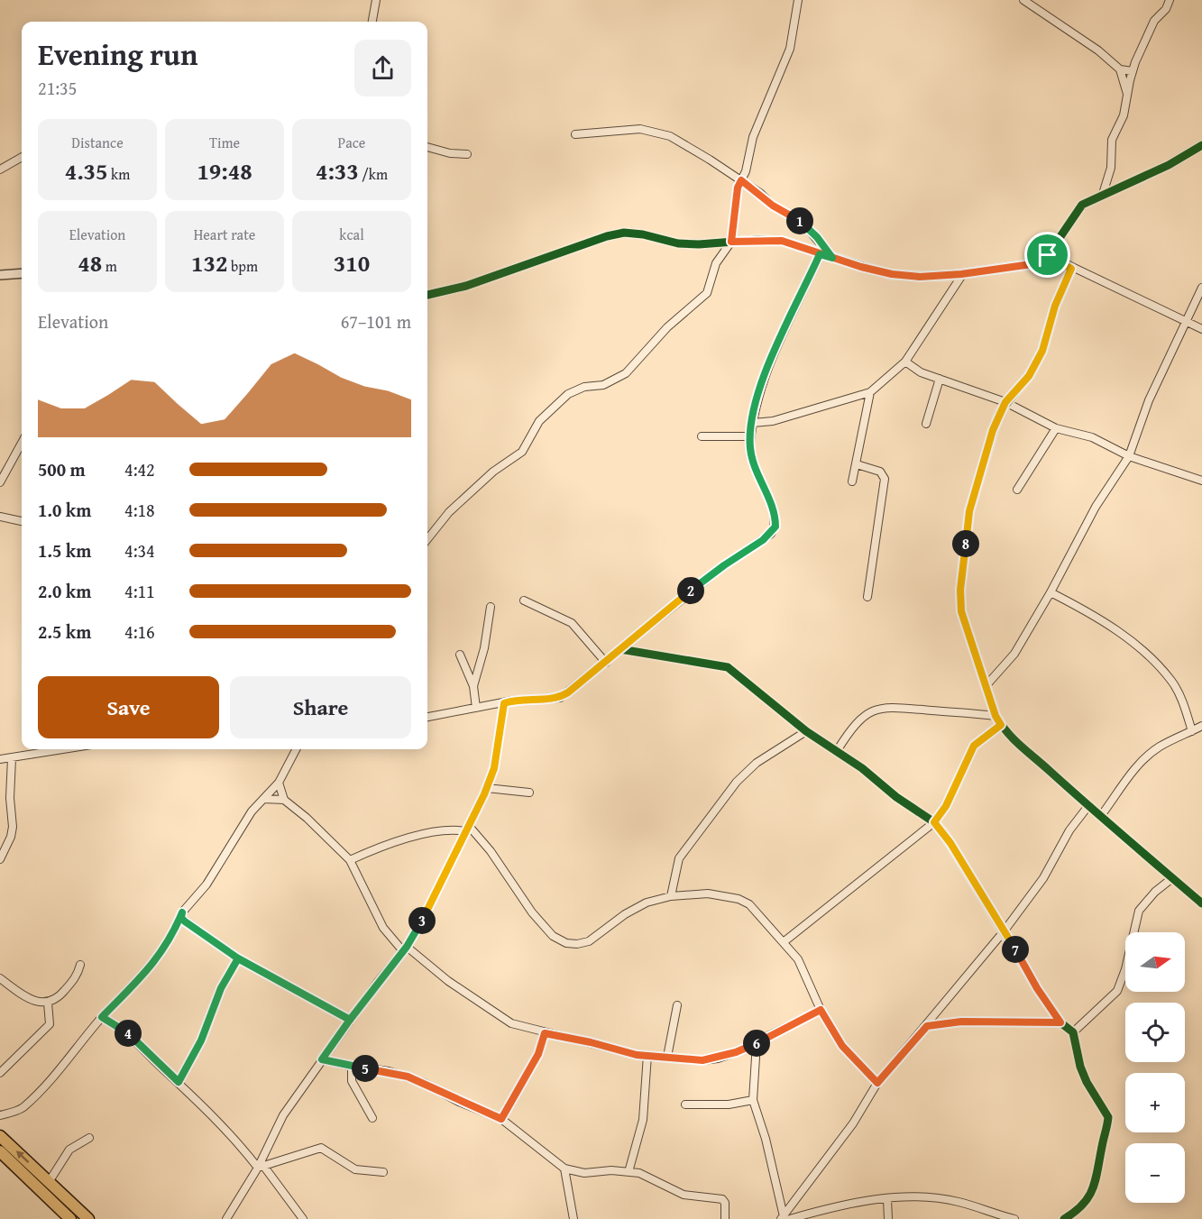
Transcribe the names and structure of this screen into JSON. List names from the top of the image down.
{
  "north": "right",
  "page": {
    "heading": ["Evening run", "21:35"],
    "stats": [
      ["Distance", "4.35 km"],
      ["Time", "19:48"],
      ["Pace", "4:33 /km"],
      ["Elevation", "48 m"],
      ["Heart rate", "132 bpm"],
      ["kcal", "310"]
    ],
    "pins": [
      "1",
      "8",
      "2",
      "3",
      "7",
      "4",
      "6",
      "5"
    ],
    "chart": ["Elevation", "67–101 m"],
    "list": [
      {
        "name": "500 m",
        "note": "4:42"
      },
      {
        "name": "1.0 km",
        "note": "4:18"
      },
      {
        "name": "1.5 km",
        "note": "4:34"
      },
      {
        "name": "2.0 km",
        "note": "4:11"
      },
      {
        "name": "2.5 km",
        "note": "4:16"
      }
    ],
    "buttons": ["Save", "Share"],
    "map_buttons": ["+", "−"]
  }
}
